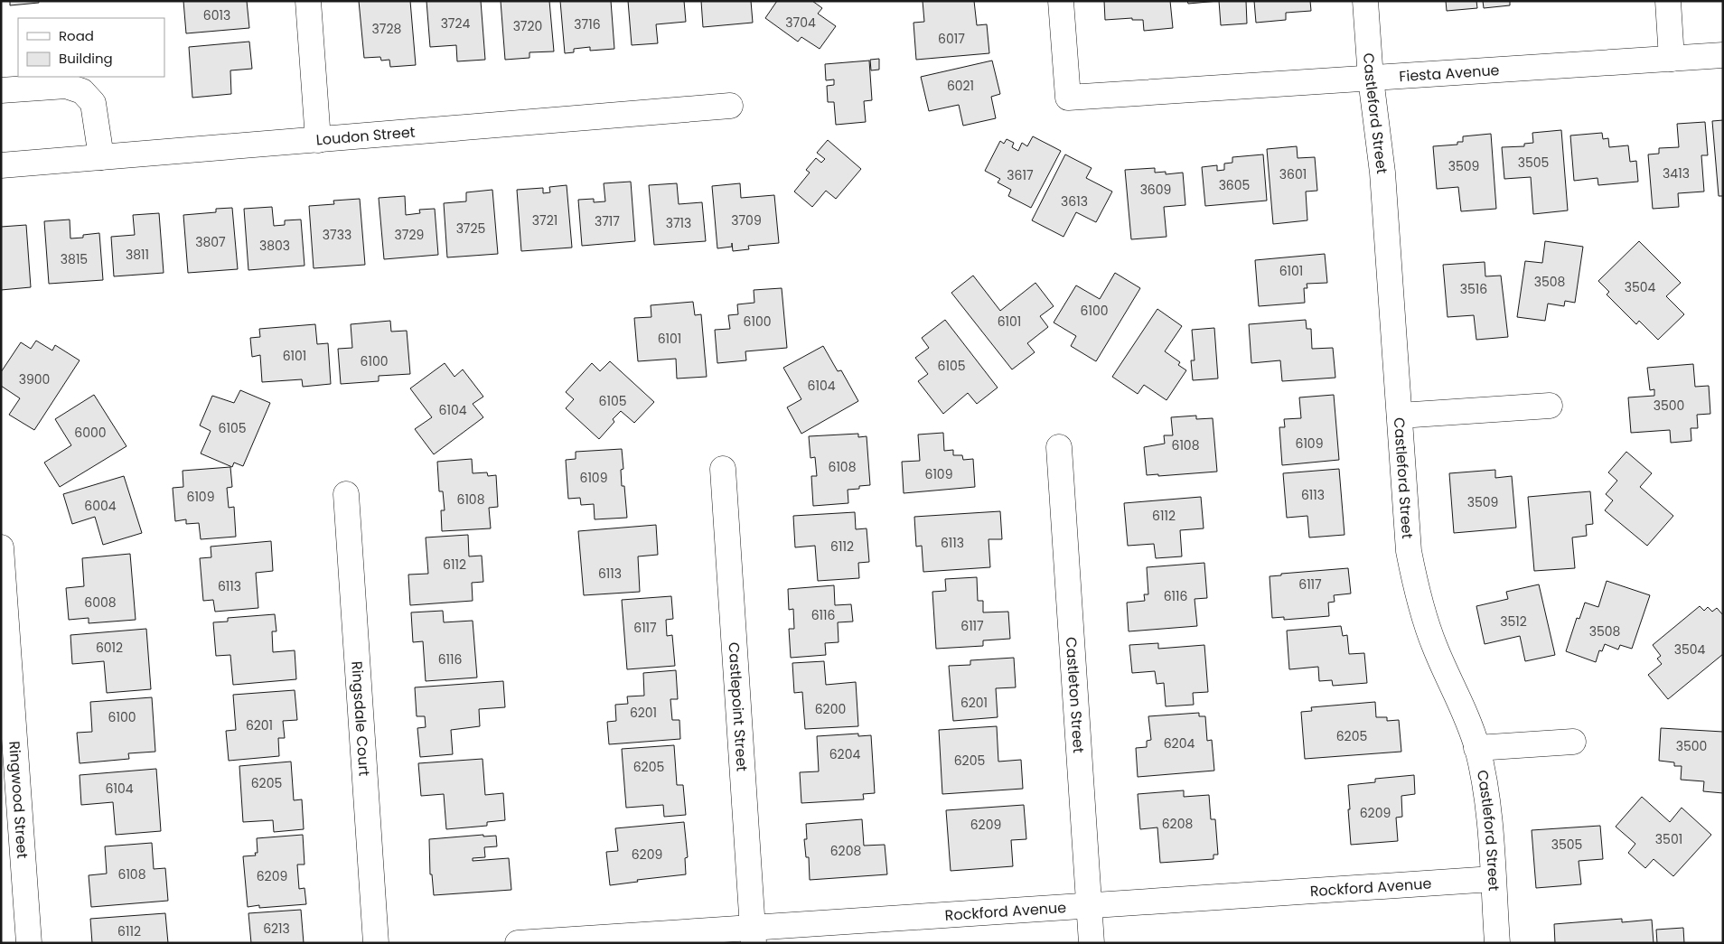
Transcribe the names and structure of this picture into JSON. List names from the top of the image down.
{
  "streets": {
    "street": [
      "Fiesta Avenue",
      "Castleford Street",
      "Loudon Street",
      "Castleton Street",
      "Castlepoint Street",
      "Ringsdale Court",
      "Ringwood Street",
      "Rockford Avenue"
    ]
  },
  "crossings": [
    ["Fiesta Avenue", "Castleford Street"],
    ["Castleford Street", "Rockford Avenue"],
    ["Castleton Street", "Rockford Avenue"],
    ["Castlepoint Street", "Rockford Avenue"]
  ],
  "house_numbers": [
    "6013",
    "3704",
    "3724",
    "3716",
    "3720",
    "3728",
    "6017",
    "6021",
    "3505",
    "3509",
    "3413",
    "3601",
    "3617",
    "3605",
    "3609",
    "3613",
    "3721",
    "3709",
    "3717",
    "3713",
    "3725",
    "3733",
    "3729",
    "3807",
    "3803",
    "3811",
    "3815",
    "6101",
    "3508",
    "3504",
    "3516",
    "6100",
    "6100",
    "6101",
    "6101",
    "6101",
    "6100",
    "6105",
    "3900",
    "6104",
    "6105",
    "3500",
    "6104",
    "6105",
    "6000",
    "6109",
    "6108",
    "6108",
    "6109",
    "6109",
    "6113",
    "6109",
    "6108",
    "3509",
    "6004",
    "6112",
    "6113",
    "6112",
    "6112",
    "6113",
    "6117",
    "6113",
    "6116",
    "6008",
    "6116",
    "3512",
    "6117",
    "6117",
    "3508",
    "6012",
    "3504",
    "6116",
    "6201",
    "6200",
    "6201",
    "6100",
    "6201",
    "6205",
    "6204",
    "3500",
    "6204",
    "6205",
    "6205",
    "6205",
    "6104",
    "6209",
    "6208",
    "6209",
    "3501",
    "3505",
    "6208",
    "6209",
    "6108",
    "6209",
    "6213",
    "6112"
  ],
  "legend": ["Road", "Building"]
}
